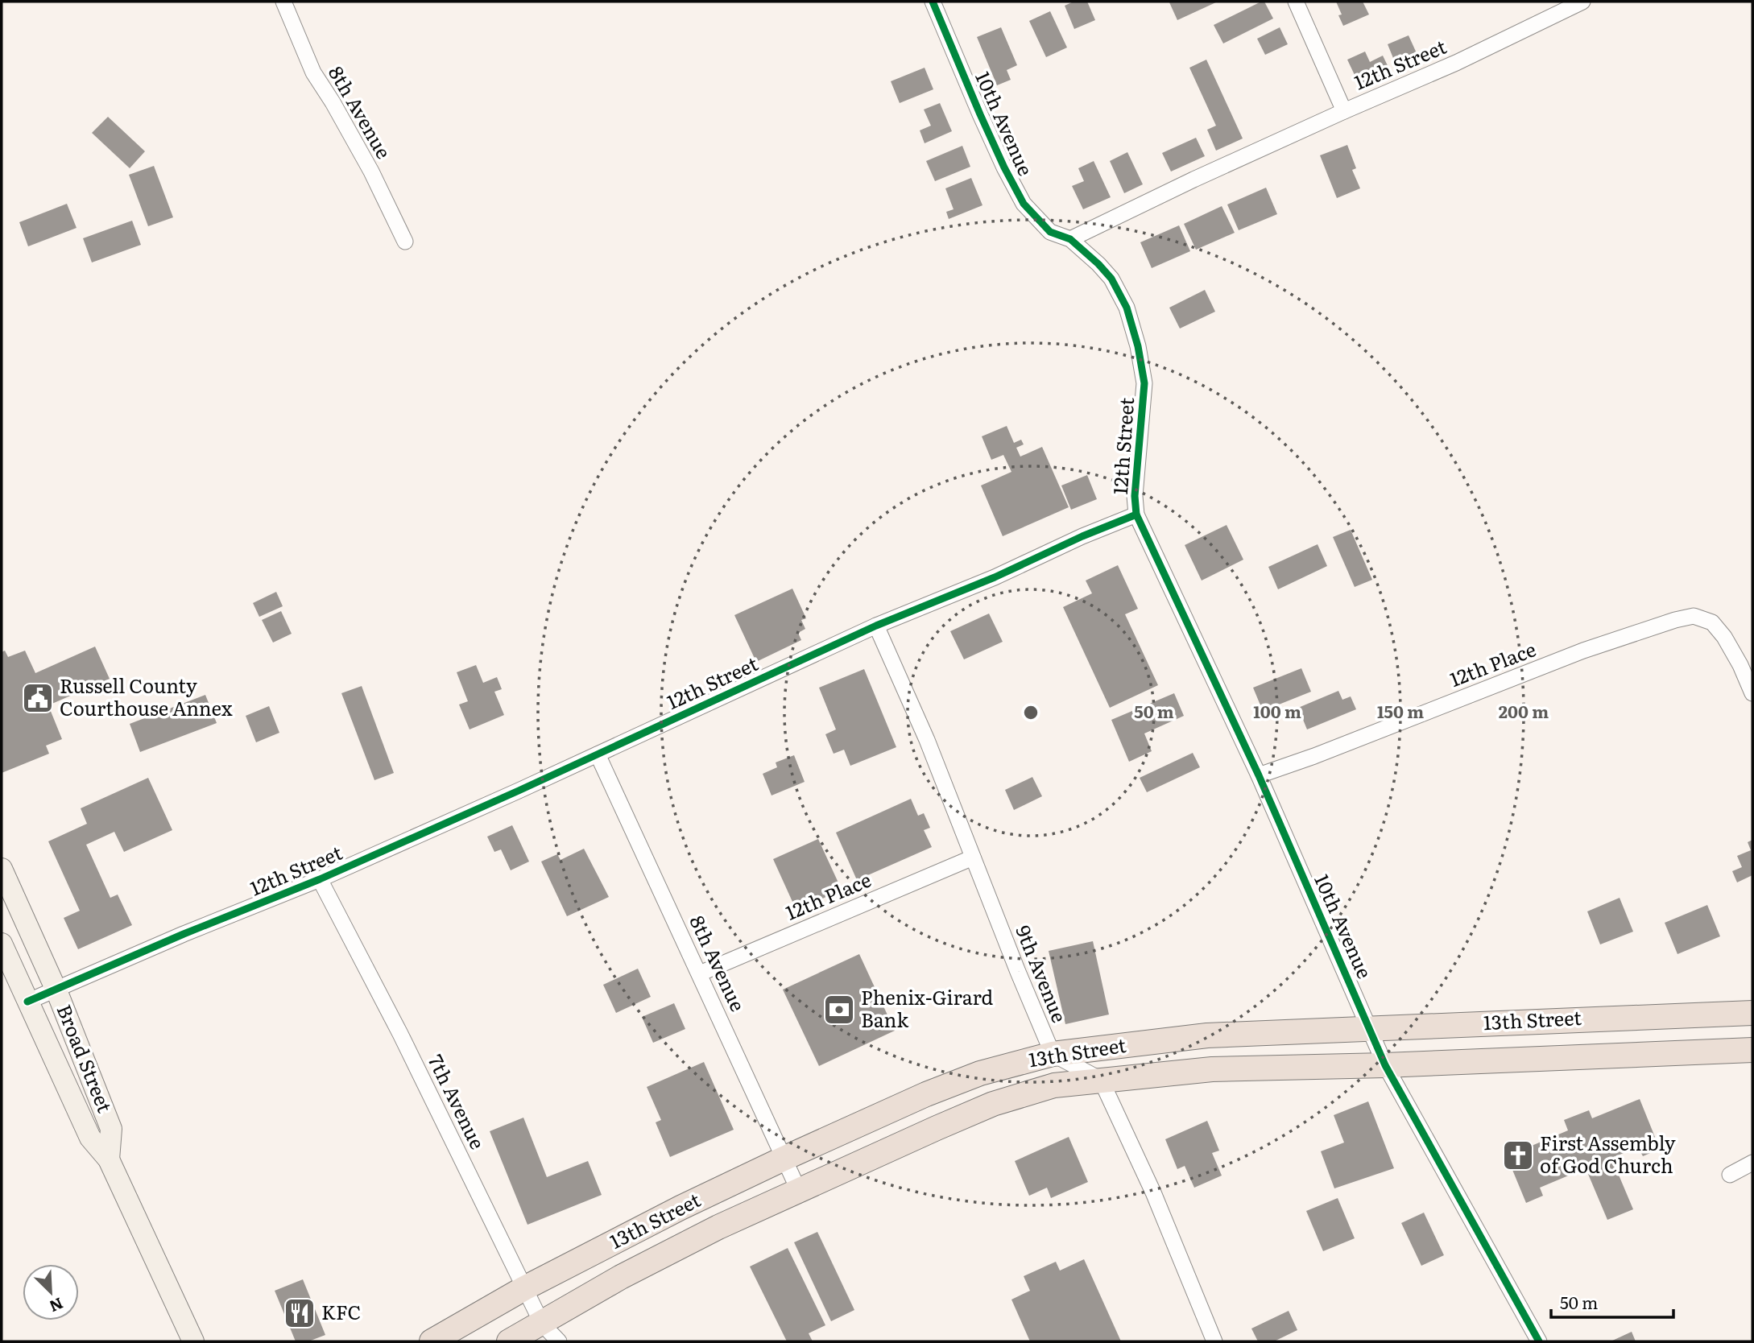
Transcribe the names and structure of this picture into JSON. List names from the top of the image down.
{
  "streets": {
    "main road": ["13th Street", "Broad Street"],
    "street": [
      "12th Street",
      "8th Avenue",
      "10th Avenue",
      "12th Place",
      "9th Avenue",
      "7th Avenue"
    ]
  },
  "crossings": [
    ["12th Street", "8th Avenue"],
    ["12th Street", "10th Avenue"],
    ["12th Street", "9th Avenue"],
    ["12th Street", "Broad Street"],
    ["12th Street", "7th Avenue"],
    ["8th Avenue", "12th Place"],
    ["8th Avenue", "13th Street"],
    ["10th Avenue", "12th Place"],
    ["10th Avenue", "13th Street"],
    ["12th Place", "9th Avenue"],
    ["9th Avenue", "13th Street"],
    ["13th Street", "7th Avenue"]
  ],
  "places": {
    "public building": ["Russell County Courthouse Annex"],
    "bank": ["Phenix-Girard Bank"],
    "church": ["First Assembly of God Church"],
    "restaurant": ["KFC"]
  },
  "scale_bar": "50 m",
  "north": "bottom right",
  "rings": [
    "50 m",
    "100 m",
    "150 m",
    "200 m"
  ]
}
